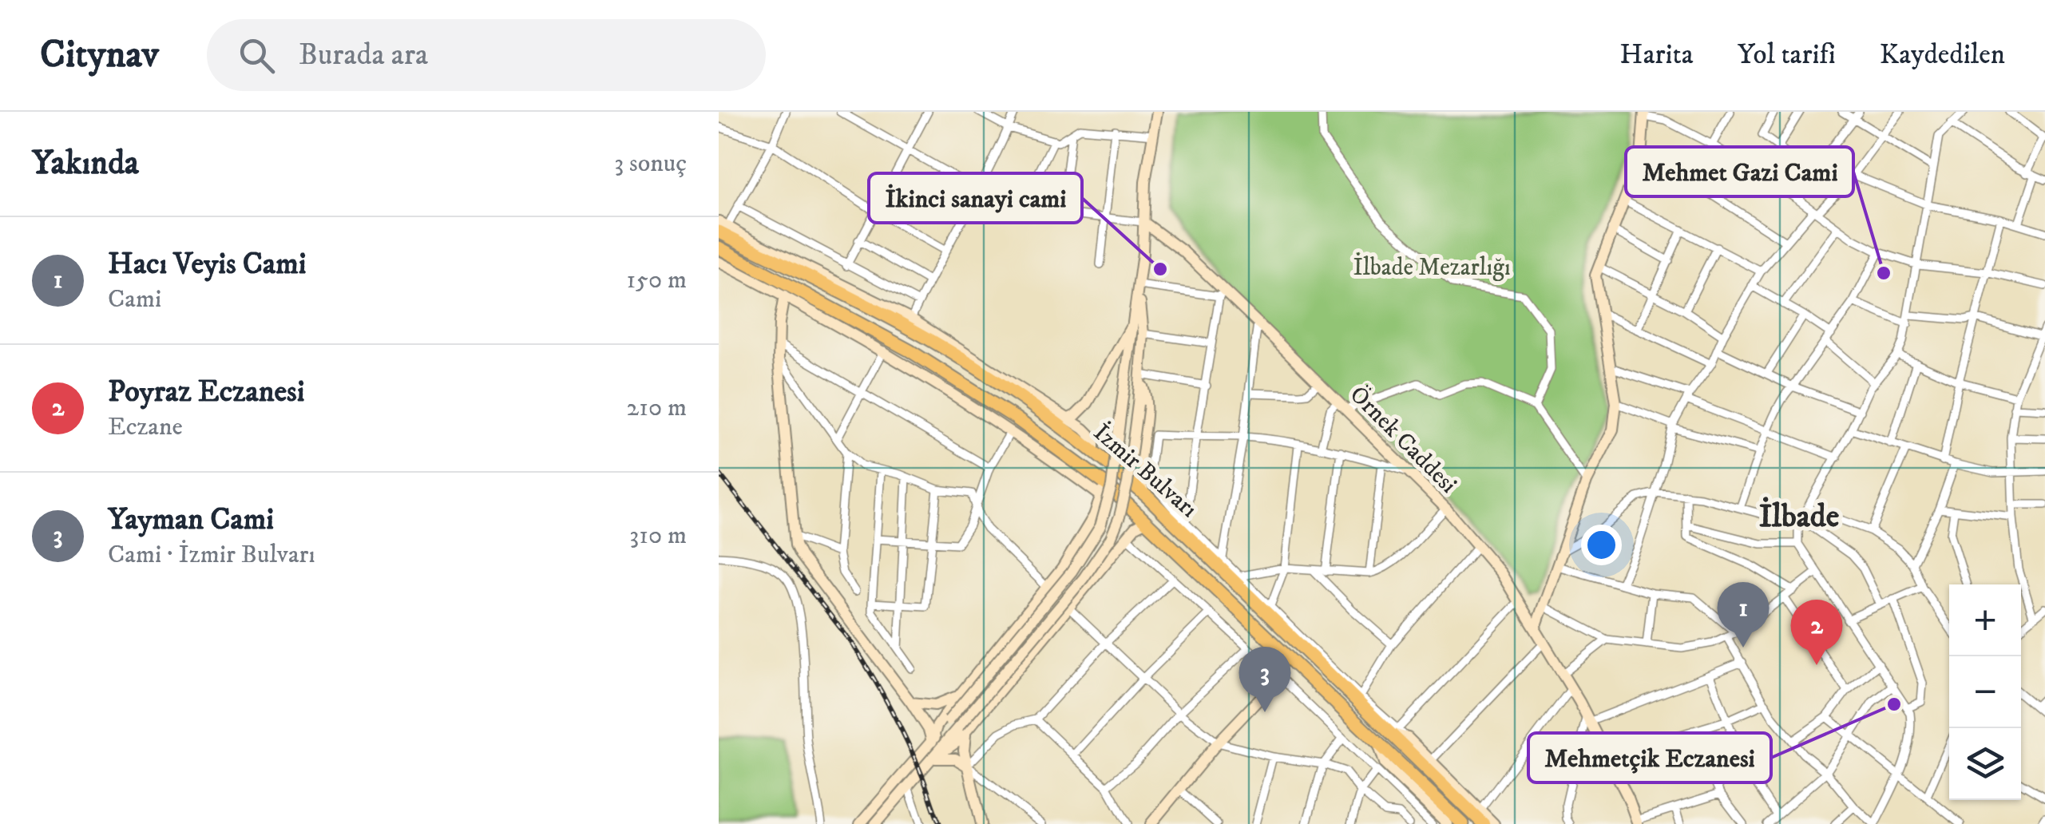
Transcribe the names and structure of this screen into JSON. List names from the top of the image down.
{
  "streets": {
    "main road": ["Örnek Caddesi", "İzmir Bulvarı"]
  },
  "districts": ["İlbade"],
  "parks": ["İlbade Mezarlığı"],
  "places": ["İkinci sanayi cami", "Mehmet Gazi Cami", "Mehmetçik Eczanesi"],
  "page": {
    "header": "Citynav",
    "search": "Burada ara",
    "nav": ["Harita", "Yol tarifi", "Kaydedilen"],
    "heading": ["Yakında", "3 sonuç"],
    "list": [
      {
        "mark": "1",
        "name": "Hacı Veyis Cami",
        "note": "Cami",
        "value": "150 m"
      },
      {
        "mark": "2",
        "name": "Poyraz Eczanesi",
        "note": "Eczane",
        "value": "210 m"
      },
      {
        "mark": "3",
        "name": "Yayman Cami",
        "note": "Cami · İzmir Bulvarı",
        "value": "310 m"
      }
    ],
    "pins": ["1", "2", "3"],
    "map_buttons": ["+", "−"]
  }
}
